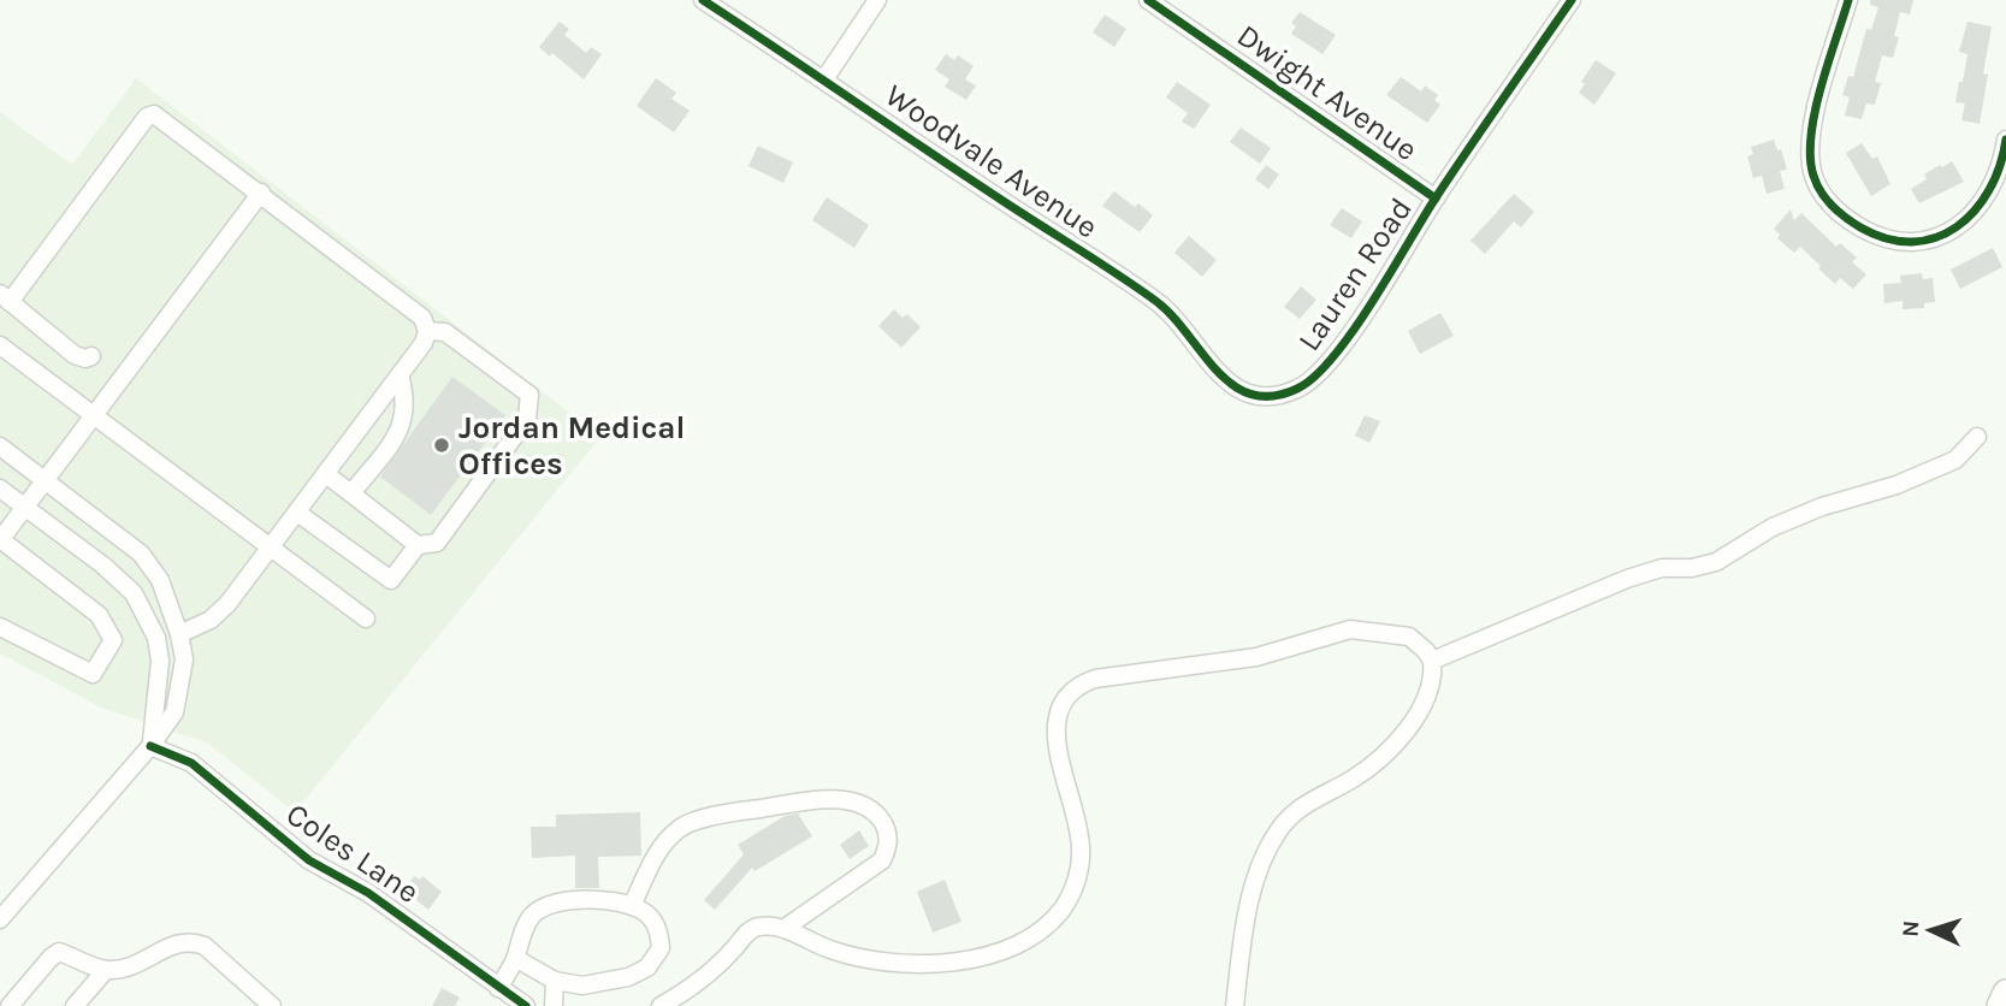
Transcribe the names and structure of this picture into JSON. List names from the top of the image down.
{
  "streets": {
    "street": [
      "Dwight Avenue",
      "Woodvale Avenue",
      "Lauren Road",
      "Coles Lane"
    ]
  },
  "crossings": [
    ["Dwight Avenue", "Lauren Road"],
    ["Woodvale Avenue", "Lauren Road"]
  ],
  "places": ["Jordan Medical Offices"],
  "north": "left"
}
